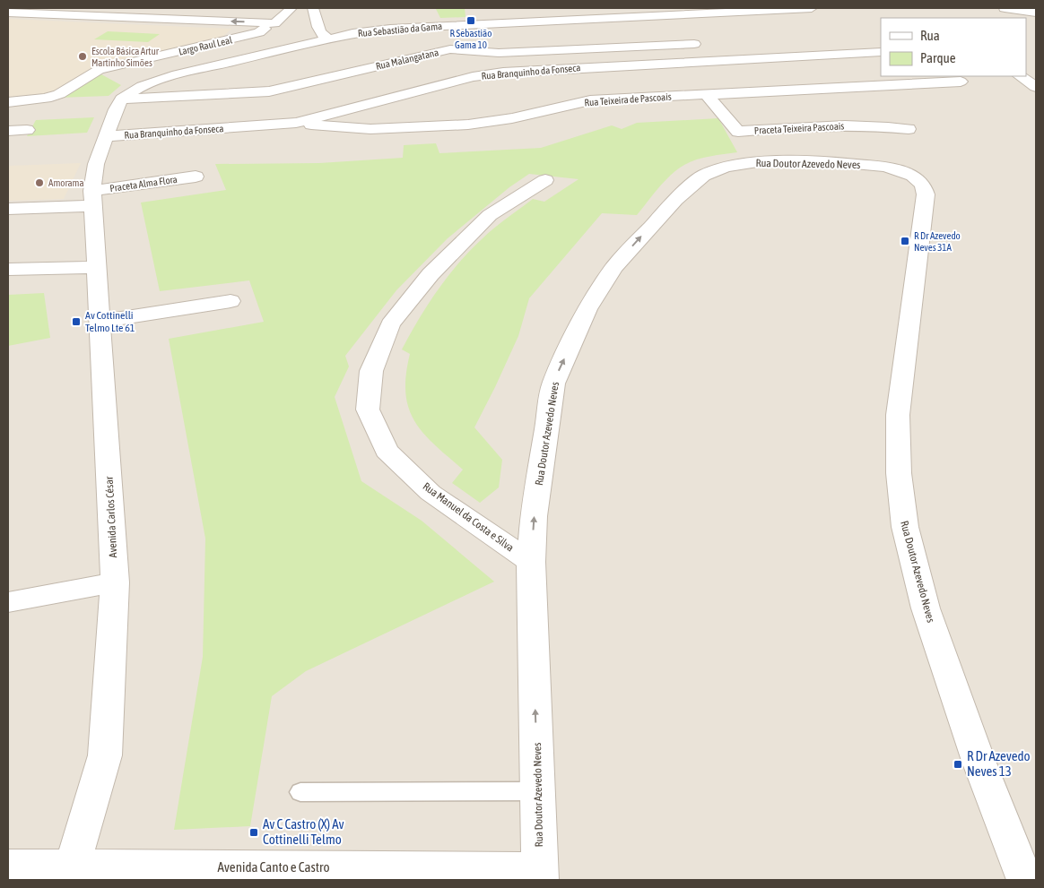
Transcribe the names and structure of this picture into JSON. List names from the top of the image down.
{
  "streets": {
    "street": [
      "Rua Sebastião da Gama",
      "Largo Raul Leal",
      "Rua Malangatana",
      "Rua Branquinho da Fonseca",
      "Rua Teixeira de Pascoais",
      "Praceta Teixeira Pascoais",
      "Rua Doutor Azevedo Neves",
      "Praceta Alma Flora",
      "Avenida Carlos César",
      "Rua Manuel da Costa e Silva",
      "Avenida Canto e Castro"
    ]
  },
  "crossings": [
    ["Rua Sebastião da Gama", "Rua Malangatana"],
    ["Rua Branquinho da Fonseca", "Rua Teixeira de Pascoais"],
    ["Rua Branquinho da Fonseca", "Avenida Carlos César"],
    ["Rua Teixeira de Pascoais", "Praceta Teixeira Pascoais"],
    ["Rua Doutor Azevedo Neves", "Rua Manuel da Costa e Silva"],
    ["Rua Doutor Azevedo Neves", "Avenida Canto e Castro"],
    ["Praceta Alma Flora", "Avenida Carlos César"],
    ["Avenida Carlos César", "Avenida Canto e Castro"]
  ],
  "places": {
    "transit": [
      "R Sebastião Gama 10",
      "R Dr Azevedo Neves 31A",
      "Av Cottinelli Telmo Lte 61",
      "R Dr Azevedo Neves 13",
      "Av C Castro (X) Av Cottinelli Telmo"
    ],
    "other": ["Escola Básica Artur Martinho Simões", "Amorama"]
  },
  "legend": ["Rua", "Parque"]
}
